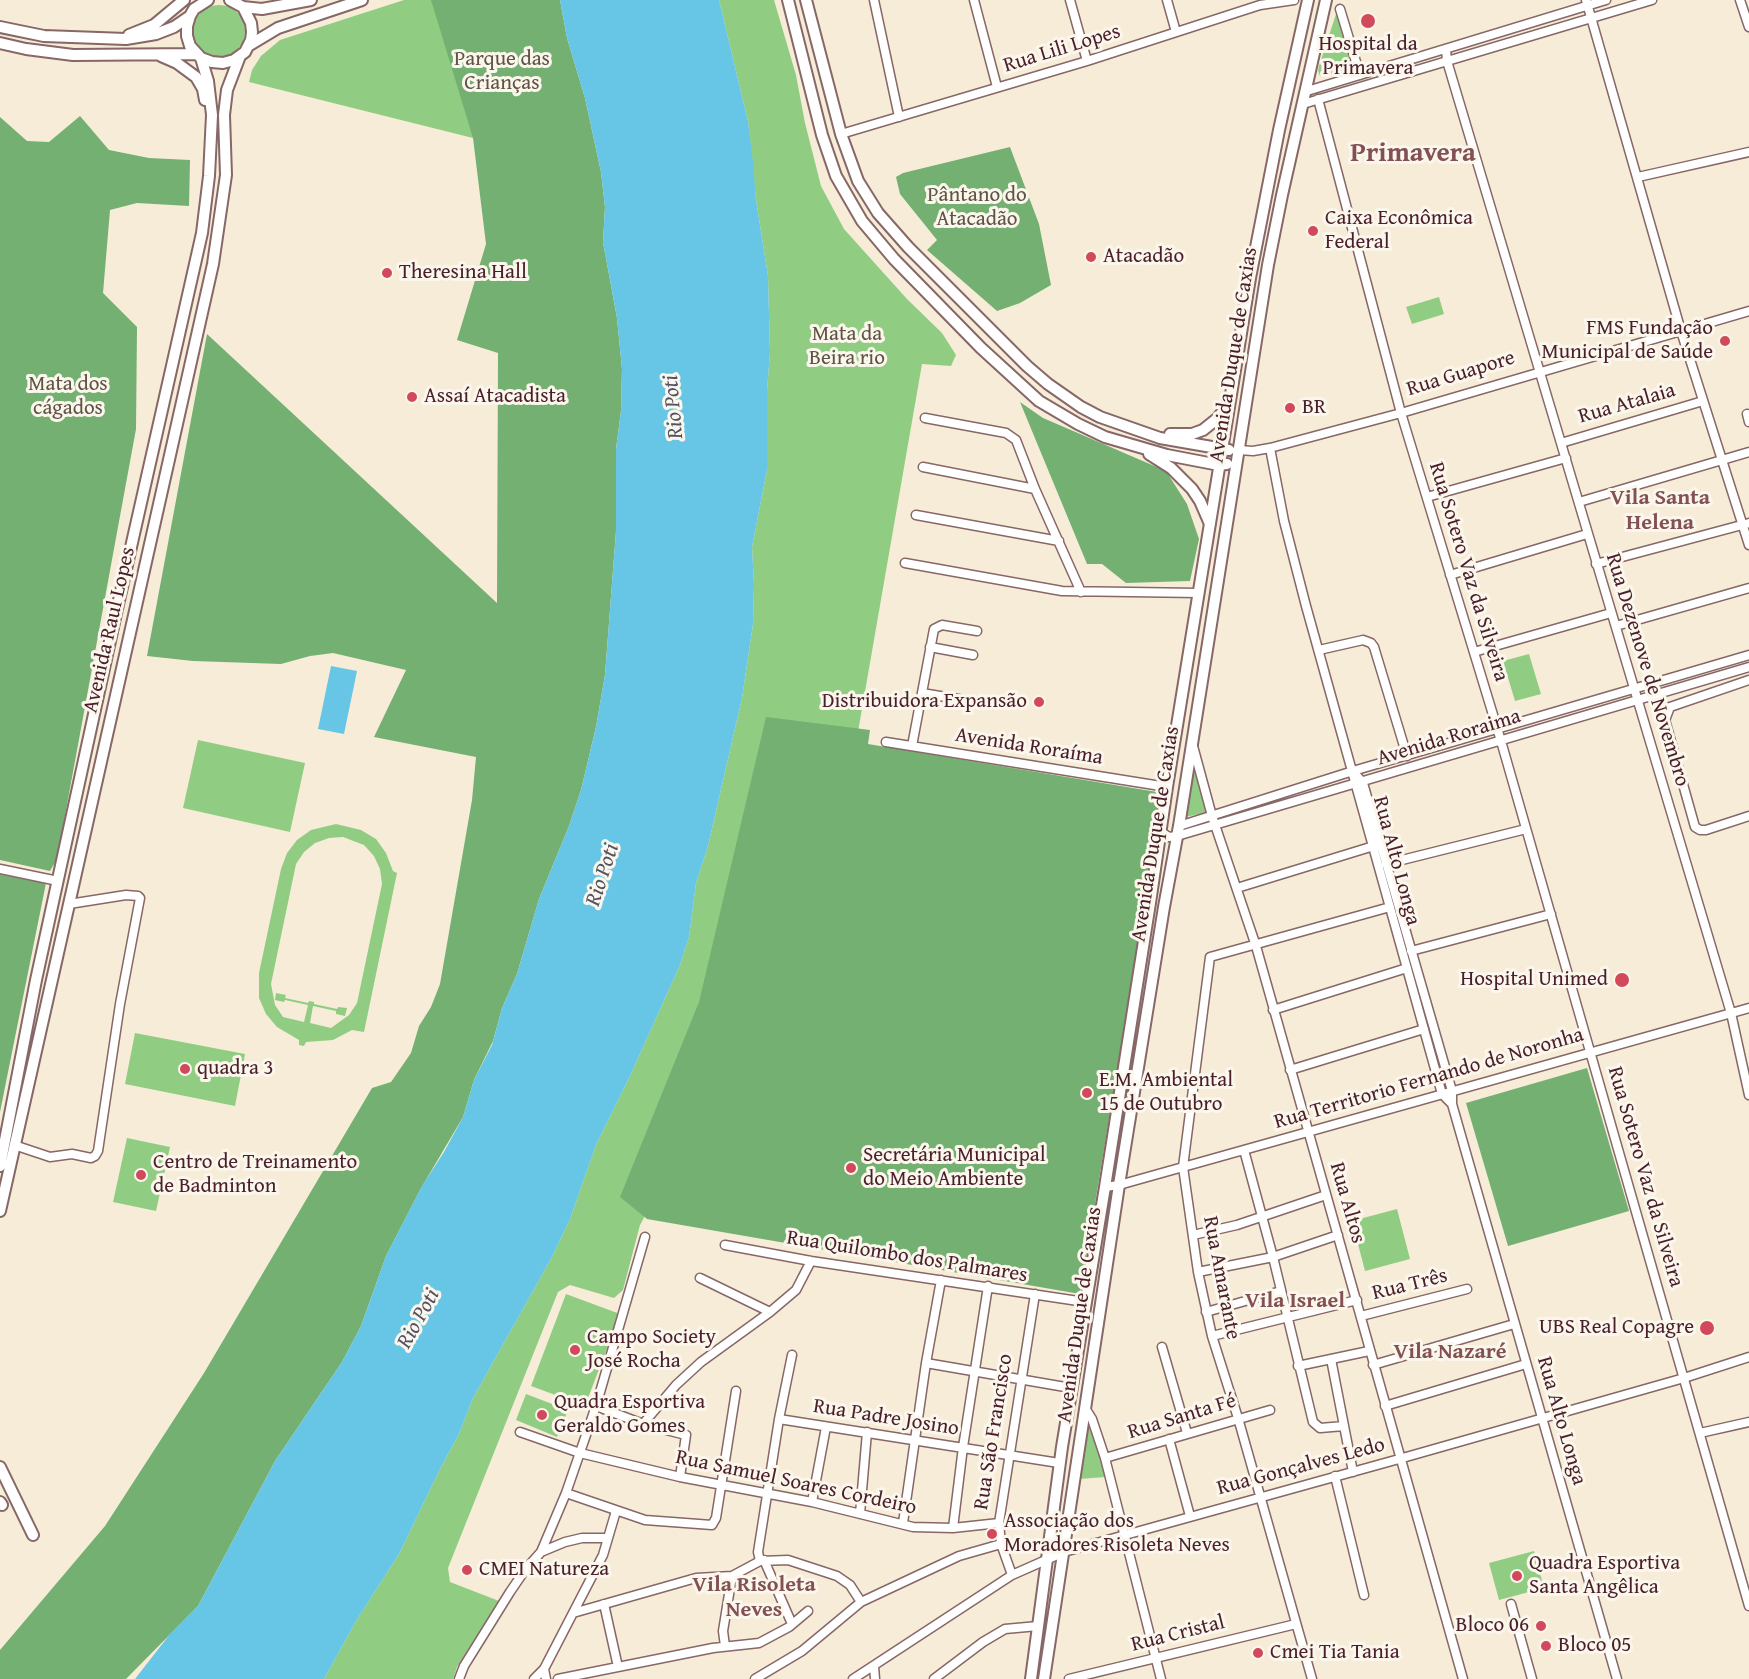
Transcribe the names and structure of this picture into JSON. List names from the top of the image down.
{
  "streets": {
    "main road": ["Avenida Duque de Caxias", "Rua Guapore", "Avenida Raul Lopes"],
    "street": [
      "Rua Lili Lopes",
      "Rua Atalaia",
      "Rua Sotero Vaz da Silveira",
      "Rua Dezenove de Novembro",
      "Avenida Roraima",
      "Avenida Roraíma",
      "Rua Alto Longa",
      "Rua Territorio Fernando de Noronha",
      "Rua Altos",
      "Rua Quilombo dos Palmares",
      "Rua Amarante",
      "Rua Três",
      "Rua Santa Fé",
      "Rua Padre Josino",
      "Rua São Francisco",
      "Rua Gonçalves Ledo",
      "Rua Samuel Soares Cordeiro",
      "Rua Cristal"
    ]
  },
  "crossings": [
    ["Avenida Duque de Caxias", "Rua Guapore"],
    ["Avenida Duque de Caxias", "Avenida Roraima"],
    ["Avenida Duque de Caxias", "Avenida Roraíma"],
    ["Avenida Duque de Caxias", "Rua Territorio Fernando de Noronha"],
    ["Avenida Duque de Caxias", "Rua Altos"],
    ["Avenida Duque de Caxias", "Rua Quilombo dos Palmares"],
    ["Avenida Duque de Caxias", "Rua Padre Josino"],
    ["Avenida Duque de Caxias", "Rua Gonçalves Ledo"],
    ["Rua Guapore", "Rua Sotero Vaz da Silveira"],
    ["Rua Guapore", "Rua Dezenove de Novembro"],
    ["Rua Atalaia", "Rua Dezenove de Novembro"],
    ["Rua Sotero Vaz da Silveira", "Avenida Roraima"],
    ["Rua Sotero Vaz da Silveira", "Rua Territorio Fernando de Noronha"],
    ["Rua Sotero Vaz da Silveira", "Rua Gonçalves Ledo"],
    ["Rua Dezenove de Novembro", "Avenida Roraima"],
    ["Rua Dezenove de Novembro", "Rua Territorio Fernando de Noronha"],
    ["Avenida Roraima", "Rua Alto Longa"],
    ["Avenida Roraima", "Rua Altos"],
    ["Rua Alto Longa", "Rua Territorio Fernando de Noronha"],
    ["Rua Alto Longa", "Rua Gonçalves Ledo"],
    ["Rua Territorio Fernando de Noronha", "Rua Altos"],
    ["Rua Territorio Fernando de Noronha", "Rua Amarante"],
    ["Rua Altos", "Rua Amarante"],
    ["Rua Altos", "Rua Três"],
    ["Rua Altos", "Rua Gonçalves Ledo"],
    ["Rua Quilombo dos Palmares", "Rua São Francisco"],
    ["Rua Amarante", "Rua Santa Fé"],
    ["Rua Amarante", "Rua Gonçalves Ledo"],
    ["Rua Amarante", "Rua Cristal"],
    ["Rua Padre Josino", "Rua São Francisco"],
    ["Rua São Francisco", "Rua Gonçalves Ledo"],
    ["Rua São Francisco", "Rua Samuel Soares Cordeiro"]
  ],
  "districts": [
    "Primavera",
    "Vila Santa Helena",
    "Vila Israel",
    "Vila Nazaré",
    "Vila Risoleta Neves"
  ],
  "water": ["Rio Poti"],
  "parks": [
    "Parque das Crianças",
    "Pântano do Atacadão",
    "Mata da Beira rio",
    "Mata dos cágados"
  ],
  "places": [
    "Hospital da Primavera",
    "Caixa Econômica Federal",
    "Atacadão",
    "Theresina Hall",
    "FMS Fundação Municipal de Saúde",
    "Assaí Atacadista",
    "BR",
    "Distribuidora Expansão",
    "Hospital Unimed",
    "quadra 3",
    "E.M. Ambiental 15 de Outubro",
    "Secretária Municipal do Meio Ambiente",
    "Centro de Treinamento de Badminton",
    "UBS Real Copagre",
    "Campo Society José Rocha",
    "Quadra Esportiva Geraldo Gomes",
    "Associação dos Moradores Risoleta Neves",
    "CMEI Natureza",
    "Quadra Esportiva Santa Angêlica",
    "Bloco 06",
    "Bloco 05",
    "Cmei Tia Tania"
  ]
}
